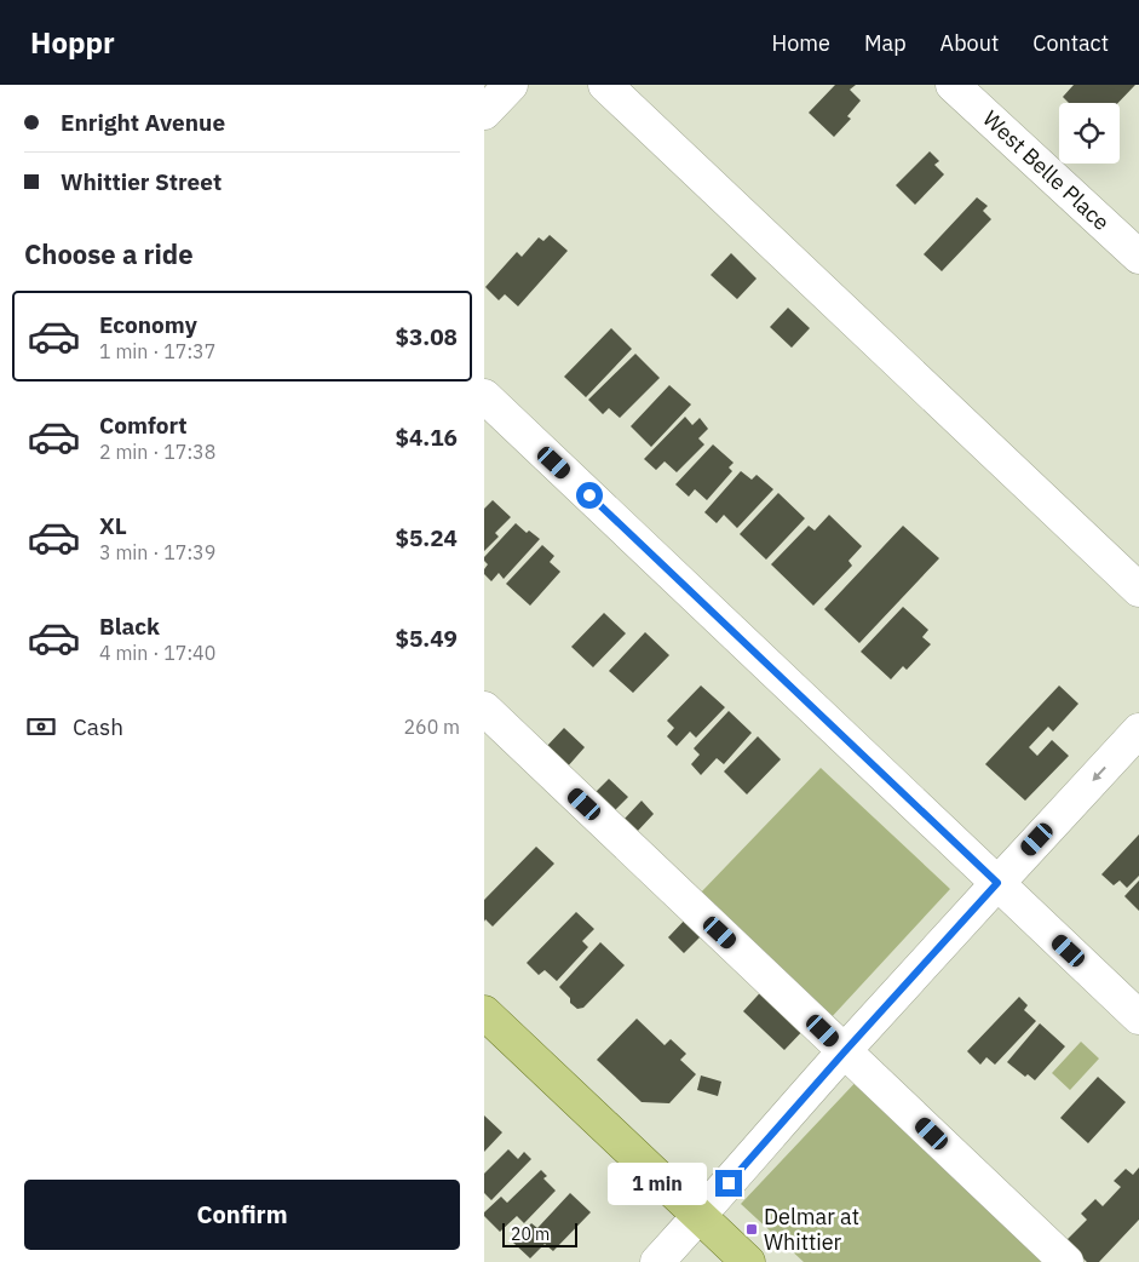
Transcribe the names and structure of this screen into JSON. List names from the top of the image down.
{
  "streets": {
    "street": ["West Belle Place"]
  },
  "places": {
    "transit": ["Delmar at Whittier"]
  },
  "scale_bar": "20 m",
  "page": {
    "header": "Hoppr",
    "nav": [
      "Home",
      "Map",
      "About",
      "Contact"
    ],
    "banner": ["Enright Avenue", "Whittier Street"],
    "heading": "Choose a ride",
    "list": [
      {
        "name": "Economy",
        "note": "1 min · 17:37",
        "value": "$3.08"
      },
      {
        "name": "Comfort",
        "note": "2 min · 17:38",
        "value": "$4.16"
      },
      {
        "name": "XL",
        "note": "3 min · 17:39",
        "value": "$5.24"
      },
      {
        "name": "Black",
        "note": "4 min · 17:40",
        "value": "$5.49"
      }
    ],
    "pay": ["Cash", "260 m"],
    "bubble": "1 min",
    "buttons": "Confirm",
    "scale": "20 m"
  }
}
